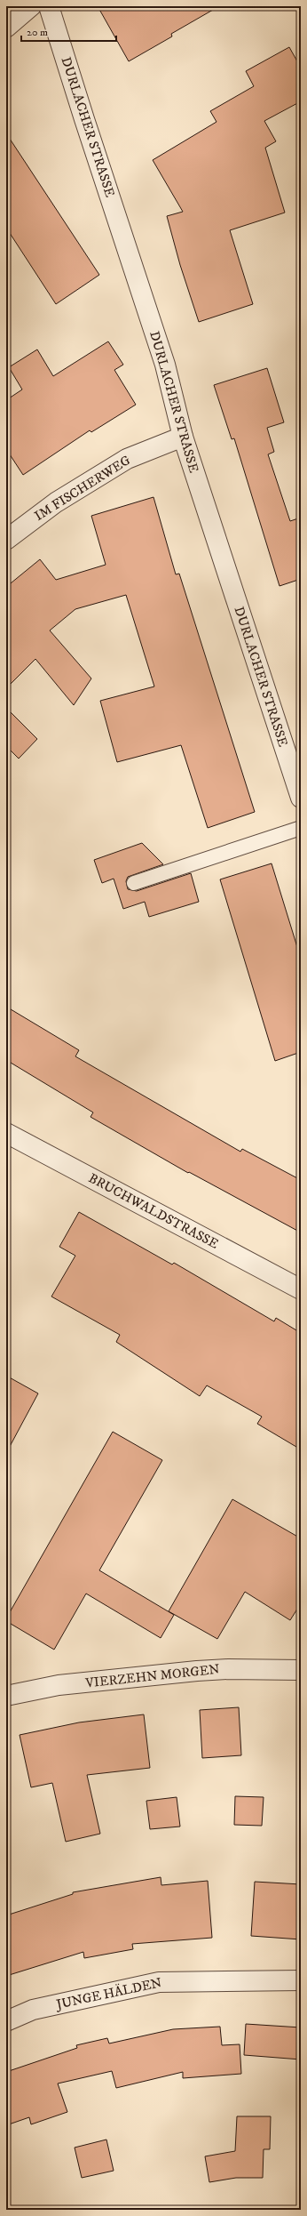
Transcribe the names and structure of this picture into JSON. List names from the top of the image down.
{
  "streets": {
    "street": [
      "DURLACHER STRASSE",
      "IM FISCHERWEG",
      "BRUCHWALDSTRASSE",
      "VIERZEHN MORGEN",
      "JUNGE HÄLDEN"
    ]
  },
  "crossings": [
    ["DURLACHER STRASSE", "IM FISCHERWEG"]
  ],
  "scale_bar": "20 m"
}
